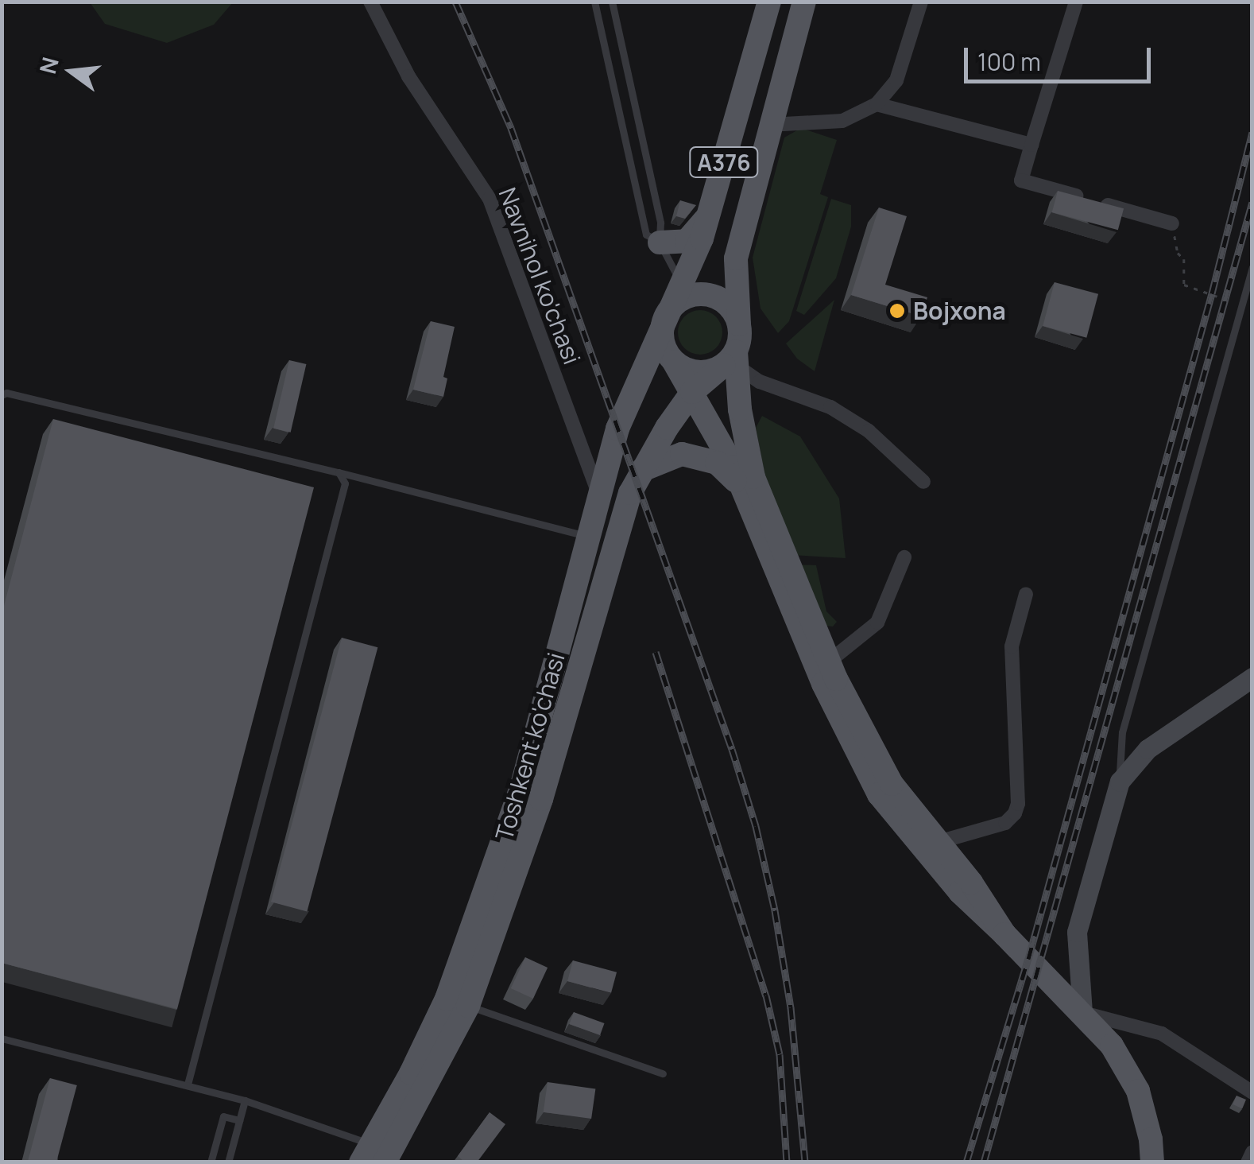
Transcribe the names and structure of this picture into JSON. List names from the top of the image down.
{
  "streets": {
    "main road": ["A376", "Toshkent ko'chasi"],
    "street": ["Navnihol ko'chasi"]
  },
  "crossings": [
    ["A376", "Toshkent ko'chasi"],
    ["Navnihol ko'chasi", "Toshkent ko'chasi"]
  ],
  "places": ["Bojxona"],
  "scale_bar": "100 m",
  "north": "left"
}
